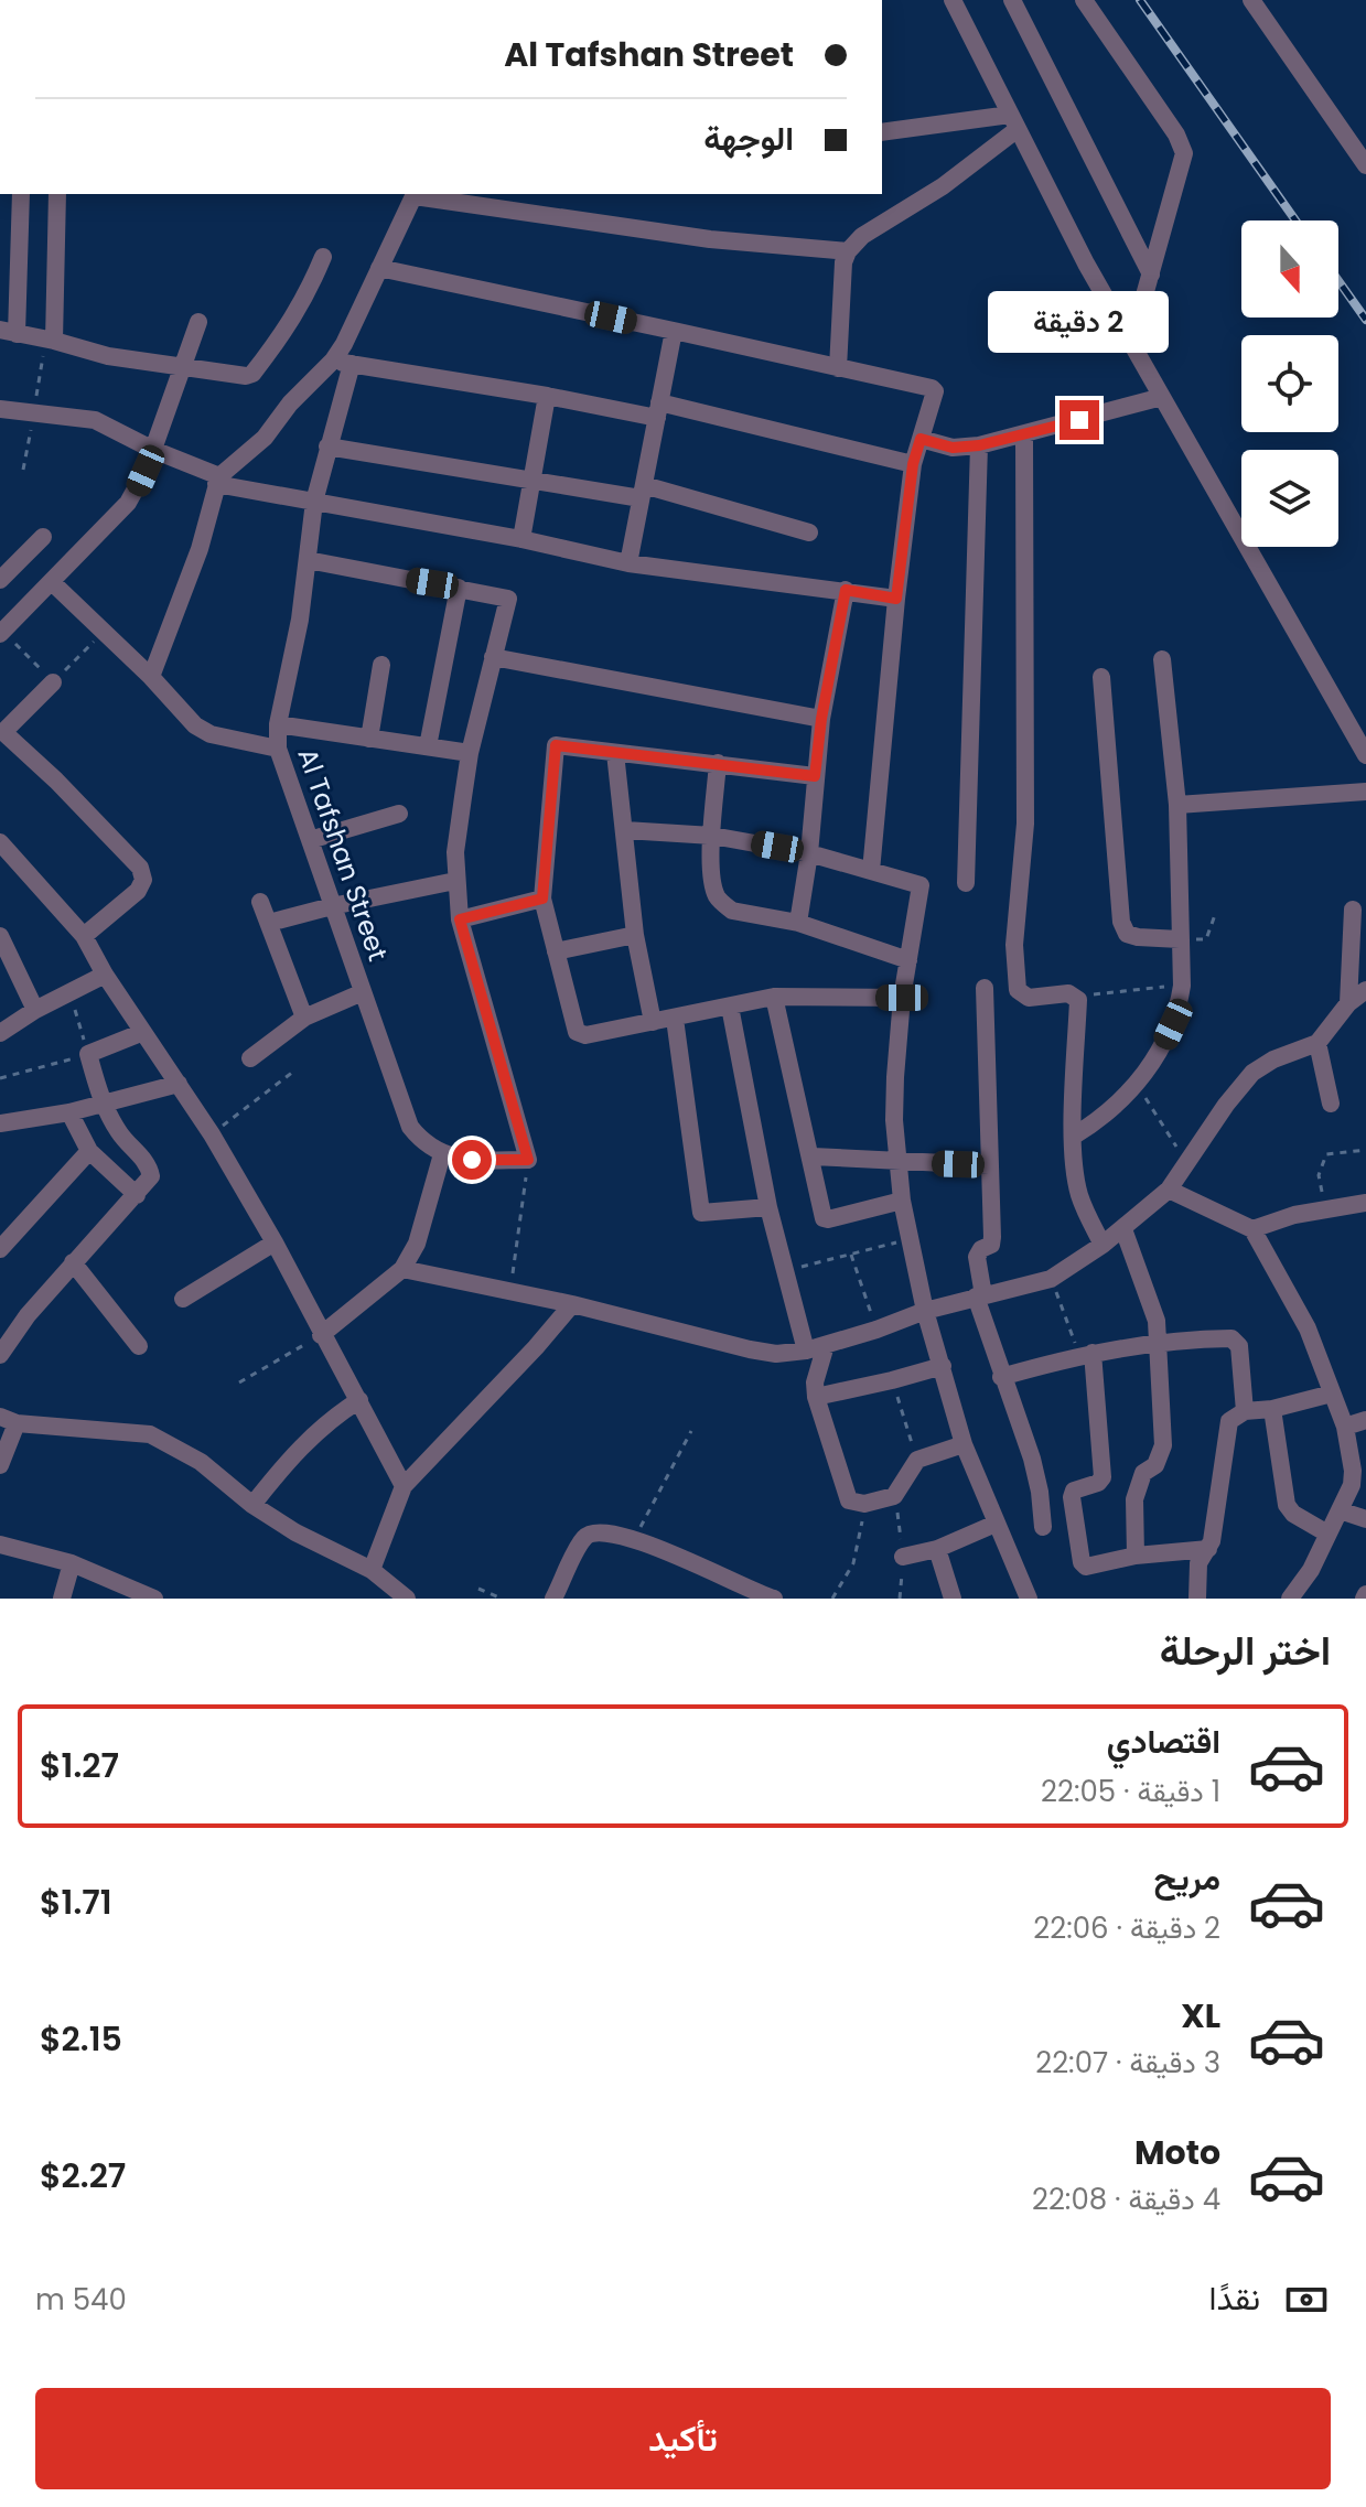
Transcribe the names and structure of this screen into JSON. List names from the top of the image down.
{
  "streets": {
    "street": ["Al Tafshan Street"]
  },
  "north": "bottom",
  "page": {
    "banner": ["Al Tafshan Street", "الوجهة"],
    "bubble": "2 دقيقة",
    "heading": "اختر الرحلة",
    "list": [
      {
        "name": "اقتصادي",
        "note": "1 دقيقة · 22:05",
        "value": "$1.27"
      },
      {
        "name": "مريح",
        "note": "2 دقيقة · 22:06",
        "value": "$1.71"
      },
      {
        "name": "XL",
        "note": "3 دقيقة · 22:07",
        "value": "$2.15"
      },
      {
        "name": "Moto",
        "note": "4 دقيقة · 22:08",
        "value": "$2.27"
      }
    ],
    "pay": ["نقدًا", "540 m"],
    "buttons": "تأكيد"
  }
}
